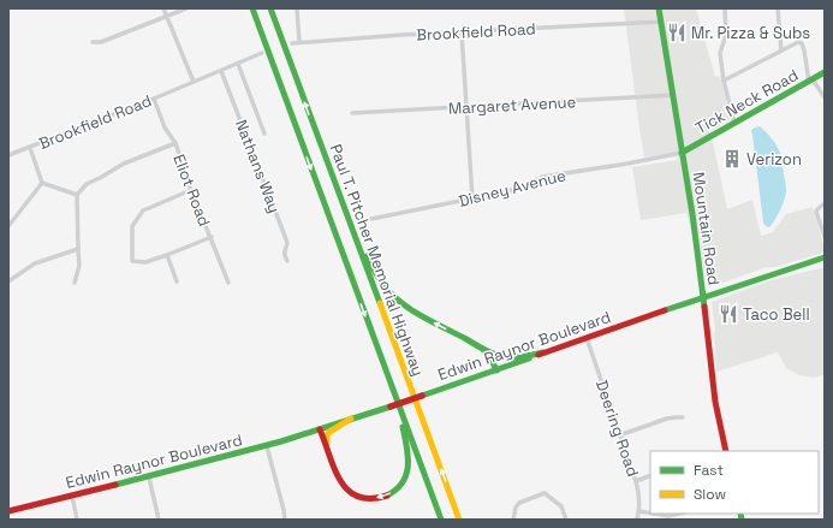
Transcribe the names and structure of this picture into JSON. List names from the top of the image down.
{
  "streets": {
    "main road": [
      "Tick Neck Road",
      "Mountain Road",
      "Paul T. Pitcher Memorial Highway",
      "Edwin Raynor Boulevard"
    ],
    "street": [
      "Brookfield Road",
      "Margaret Avenue",
      "Nathans Way",
      "Disney Avenue",
      "Eliot Road",
      "Deering Road"
    ]
  },
  "crossings": [
    ["Brookfield Road", "Nathans Way"],
    ["Brookfield Road", "Eliot Road"],
    ["Brookfield Road", "Mountain Road"],
    ["Tick Neck Road", "Disney Avenue"],
    ["Tick Neck Road", "Mountain Road"],
    ["Margaret Avenue", "Mountain Road"],
    ["Disney Avenue", "Mountain Road"],
    ["Mountain Road", "Edwin Raynor Boulevard"],
    ["Edwin Raynor Boulevard", "Deering Road"]
  ],
  "places": {
    "restaurant": ["Mr. Pizza & Subs", "Taco Bell"],
    "building": ["Verizon"]
  },
  "legend": ["Fast", "Slow"]
}
